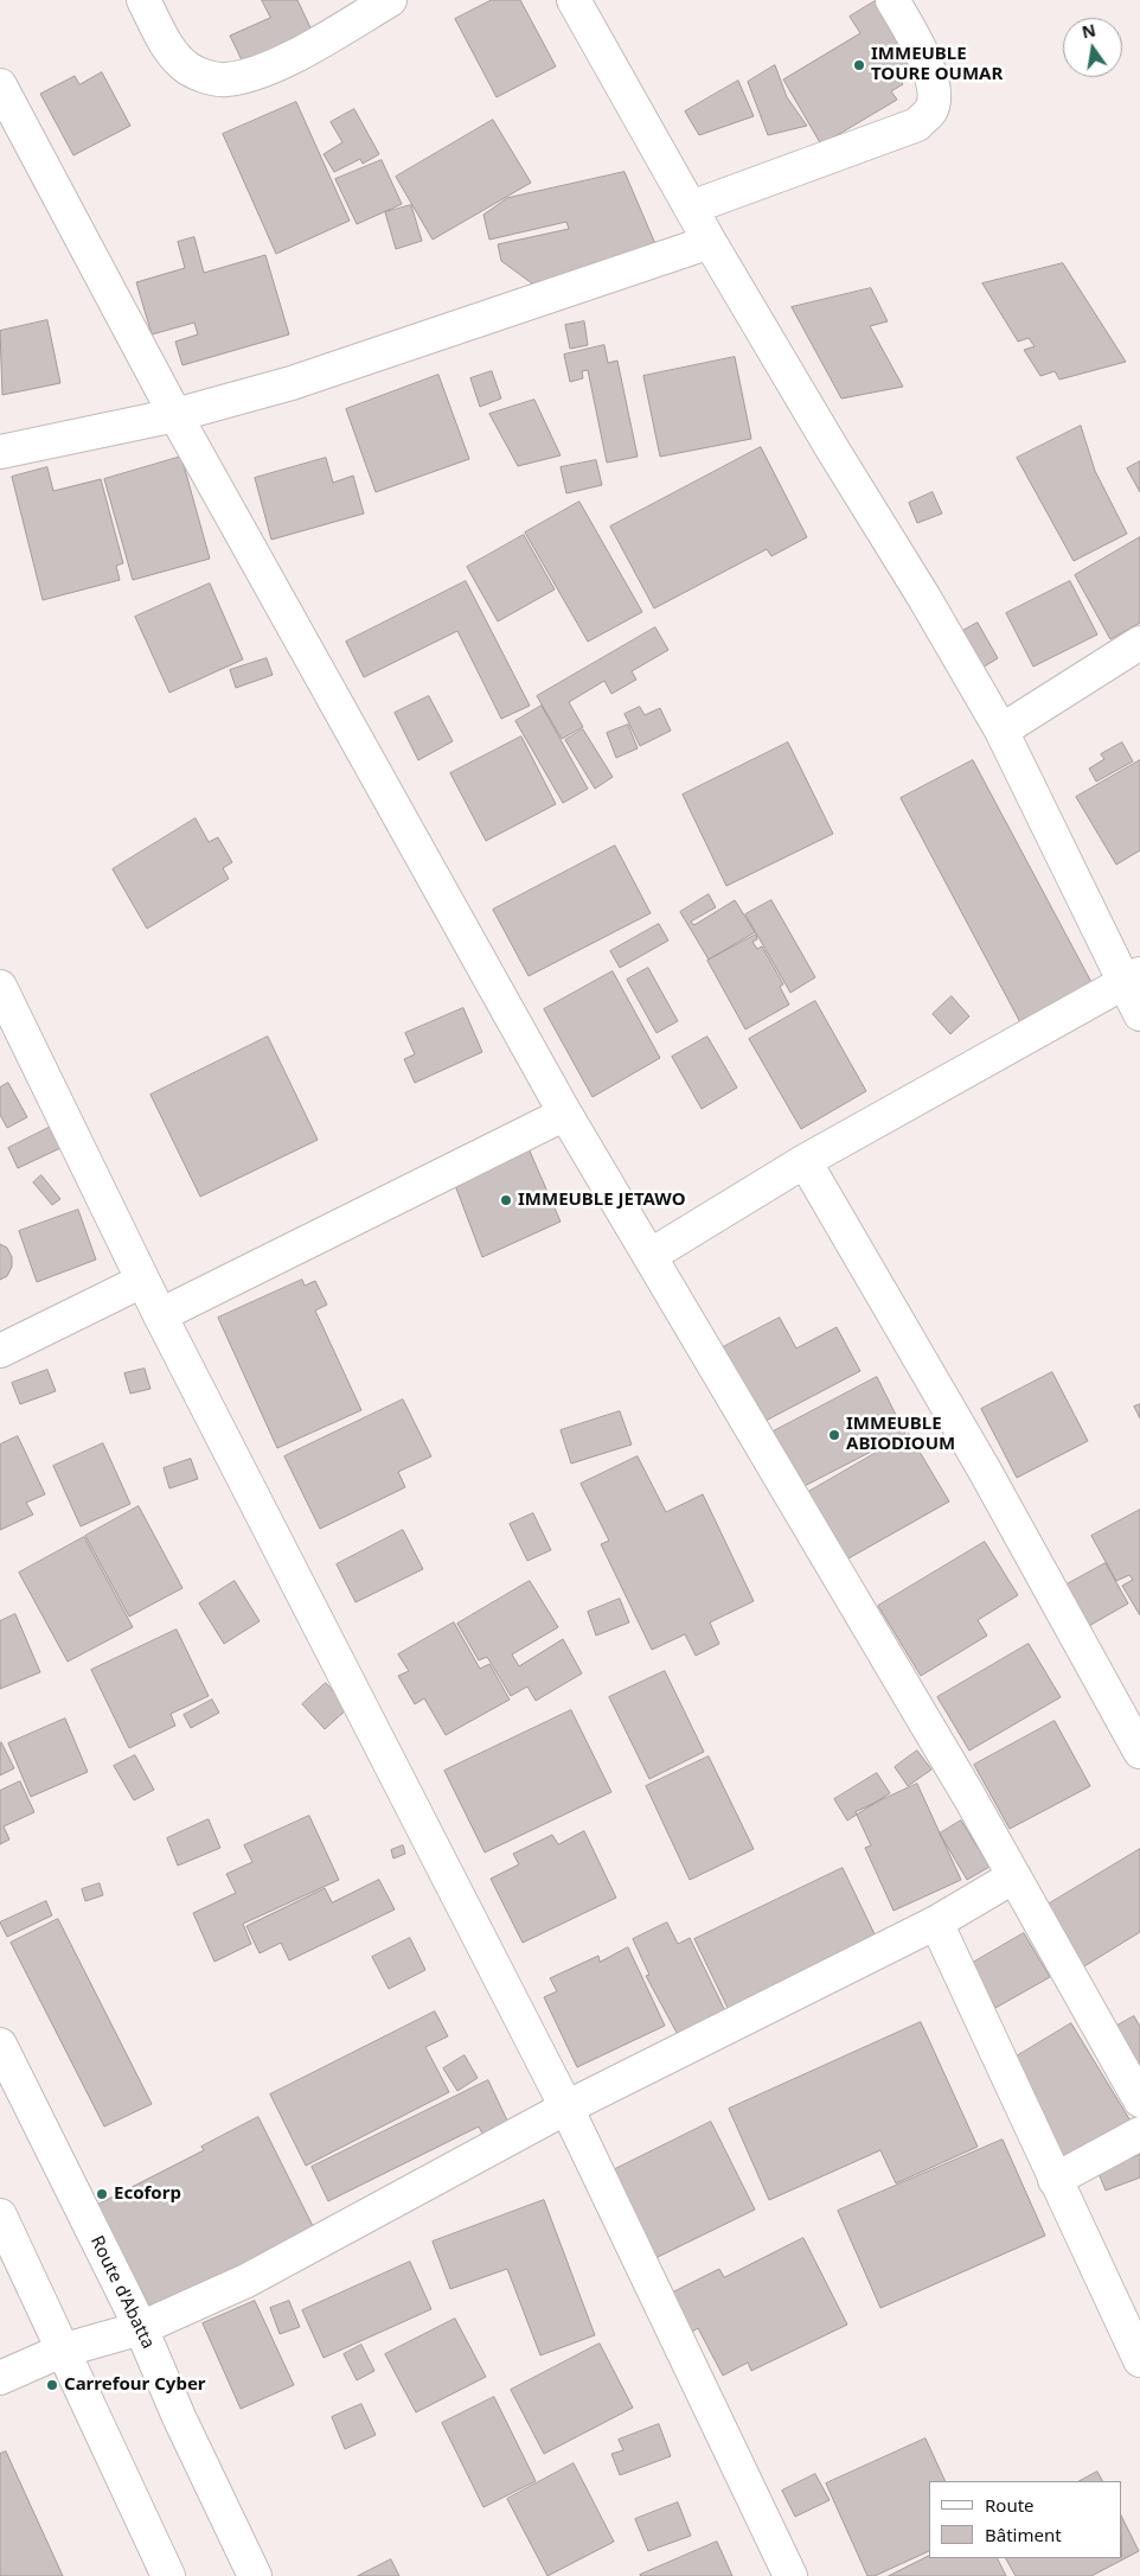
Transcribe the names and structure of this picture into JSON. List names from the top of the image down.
{
  "streets": {
    "street": ["Route d'Abatta"]
  },
  "places": [
    "IMMEUBLE TOURE OUMAR",
    "IMMEUBLE JETAWO",
    "IMMEUBLE ABIODIOUM",
    "Ecoforp",
    "Carrefour Cyber"
  ],
  "legend": ["Route", "Bâtiment"],
  "north": "top"
}
